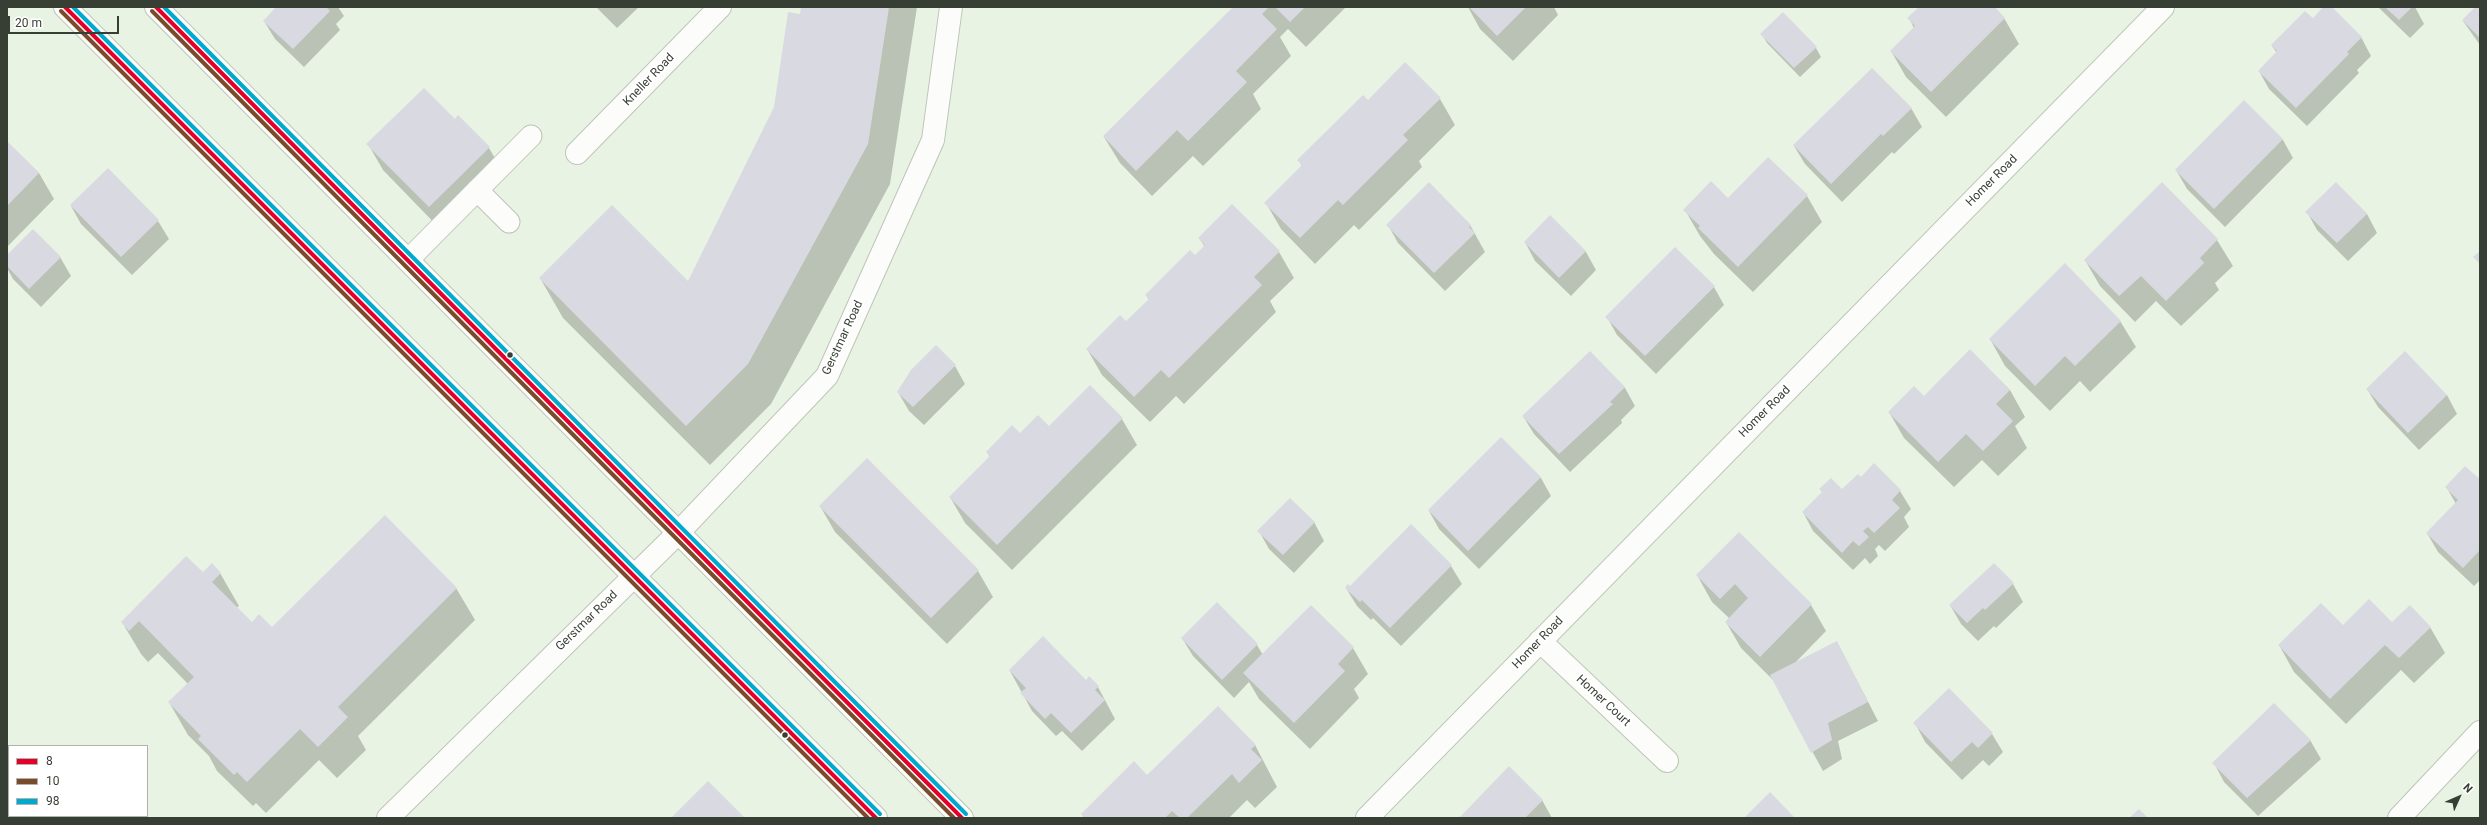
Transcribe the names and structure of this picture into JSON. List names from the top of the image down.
{
  "streets": {
    "street": [
      "Kneller Road",
      "Homer Road",
      "Gerstmar Road",
      "Homer Court"
    ]
  },
  "crossings": [
    ["Homer Road", "Homer Court"]
  ],
  "lines": ["transit line 8", "transit line 98", "transit line 10"],
  "legend": ["8", "10", "98"],
  "scale_bar": "20 m",
  "north": "top right"
}
